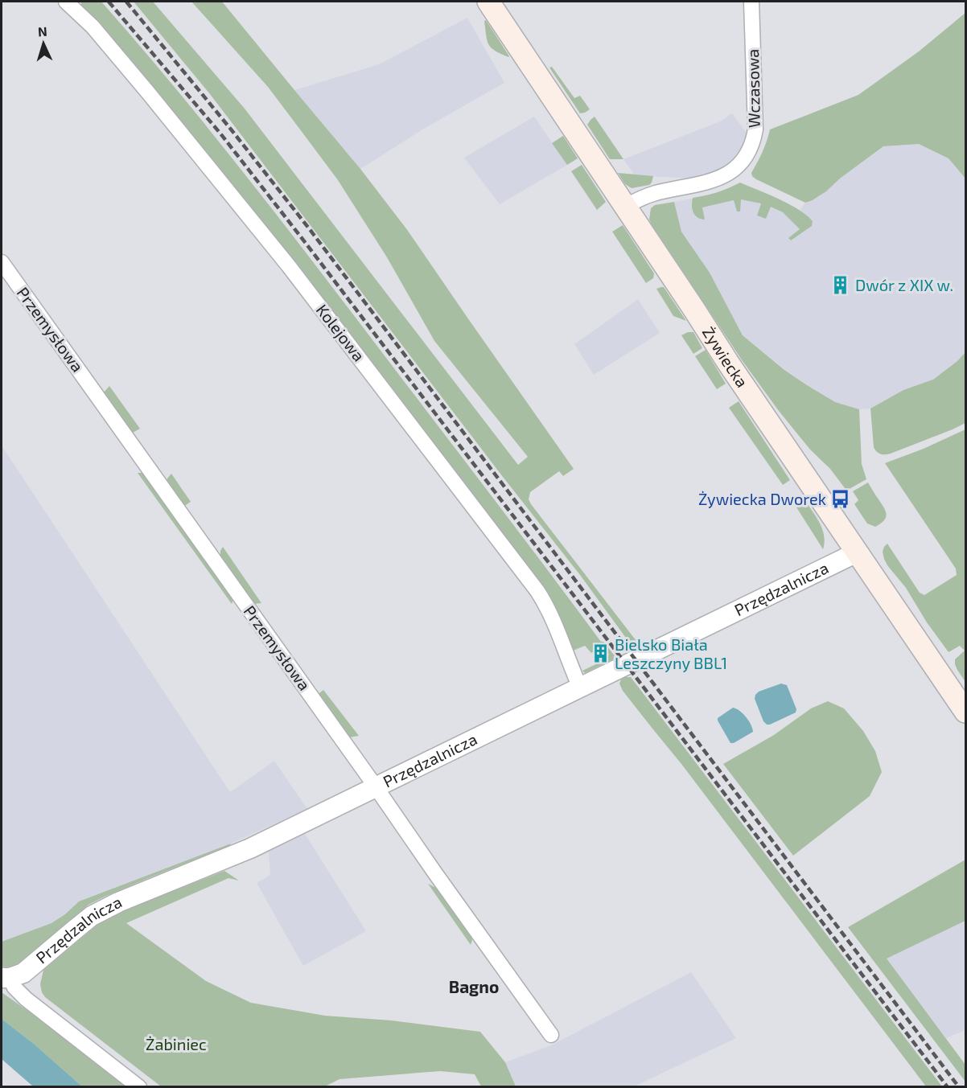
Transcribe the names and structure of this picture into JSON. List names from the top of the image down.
{
  "streets": {
    "main road": ["Żywiecka"],
    "street": [
      "Wczasowa",
      "Przemysłowa",
      "Kolejowa",
      "Przędzalnicza"
    ]
  },
  "crossings": [
    ["Wczasowa", "Żywiecka"],
    ["Przemysłowa", "Przędzalnicza"],
    ["Kolejowa", "Przędzalnicza"],
    ["Żywiecka", "Przędzalnicza"]
  ],
  "districts": ["Bagno"],
  "parks": ["Żabiniec"],
  "places": {
    "building": ["Dwór z XIX w.", "Bielsko Biała Leszczyny BBL1"],
    "bus stop": ["Żywiecka Dworek"]
  },
  "north": "top"
}
